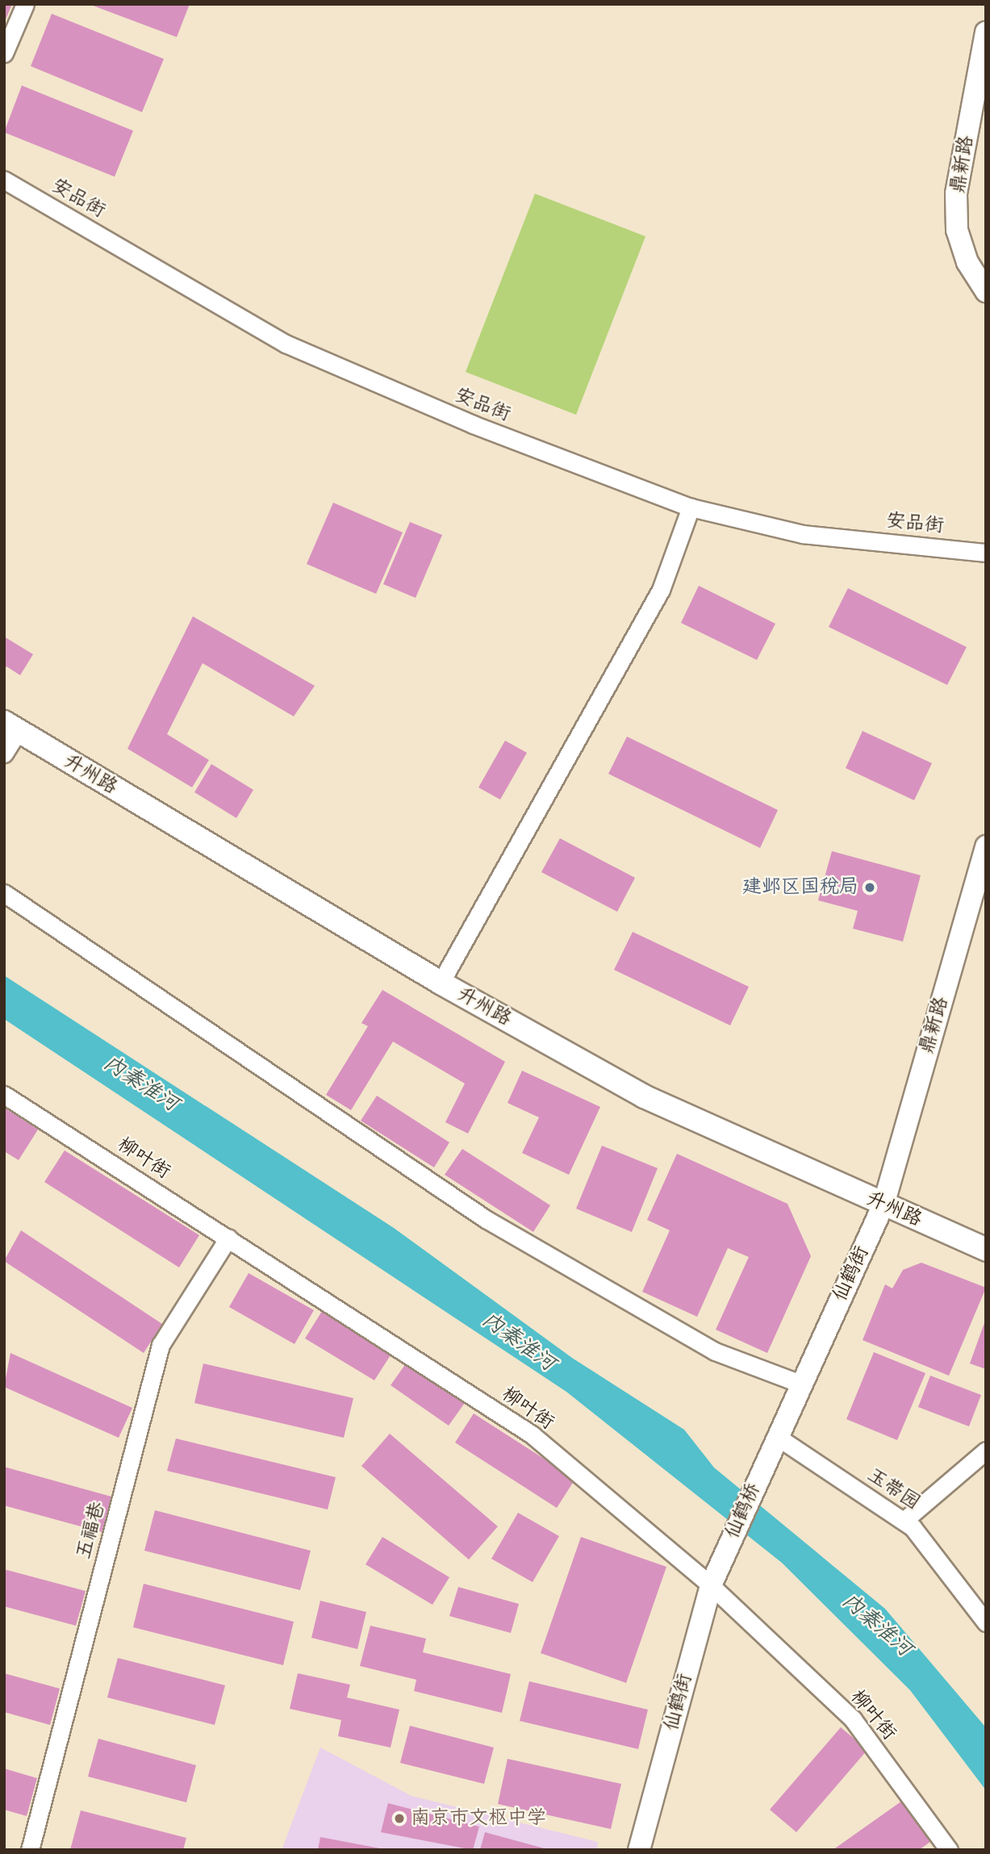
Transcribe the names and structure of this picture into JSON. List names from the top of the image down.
{
  "streets": {
    "main road": ["升州路"],
    "street": [
      "鼎新路",
      "安品街",
      "柳叶街",
      "仙鹤街",
      "玉带园",
      "仙鹤桥",
      "五福巷"
    ]
  },
  "crossings": [
    ["鼎新路", "升州路"],
    ["鼎新路", "仙鹤街"],
    ["升州路", "仙鹤街"],
    ["柳叶街", "仙鹤街"],
    ["柳叶街", "五福巷"],
    ["仙鹤街", "玉带园"],
    ["仙鹤街", "仙鹤桥"]
  ],
  "water": ["内秦淮河"],
  "places": ["建邺区国税局", "南京市文枢中学"]
}
